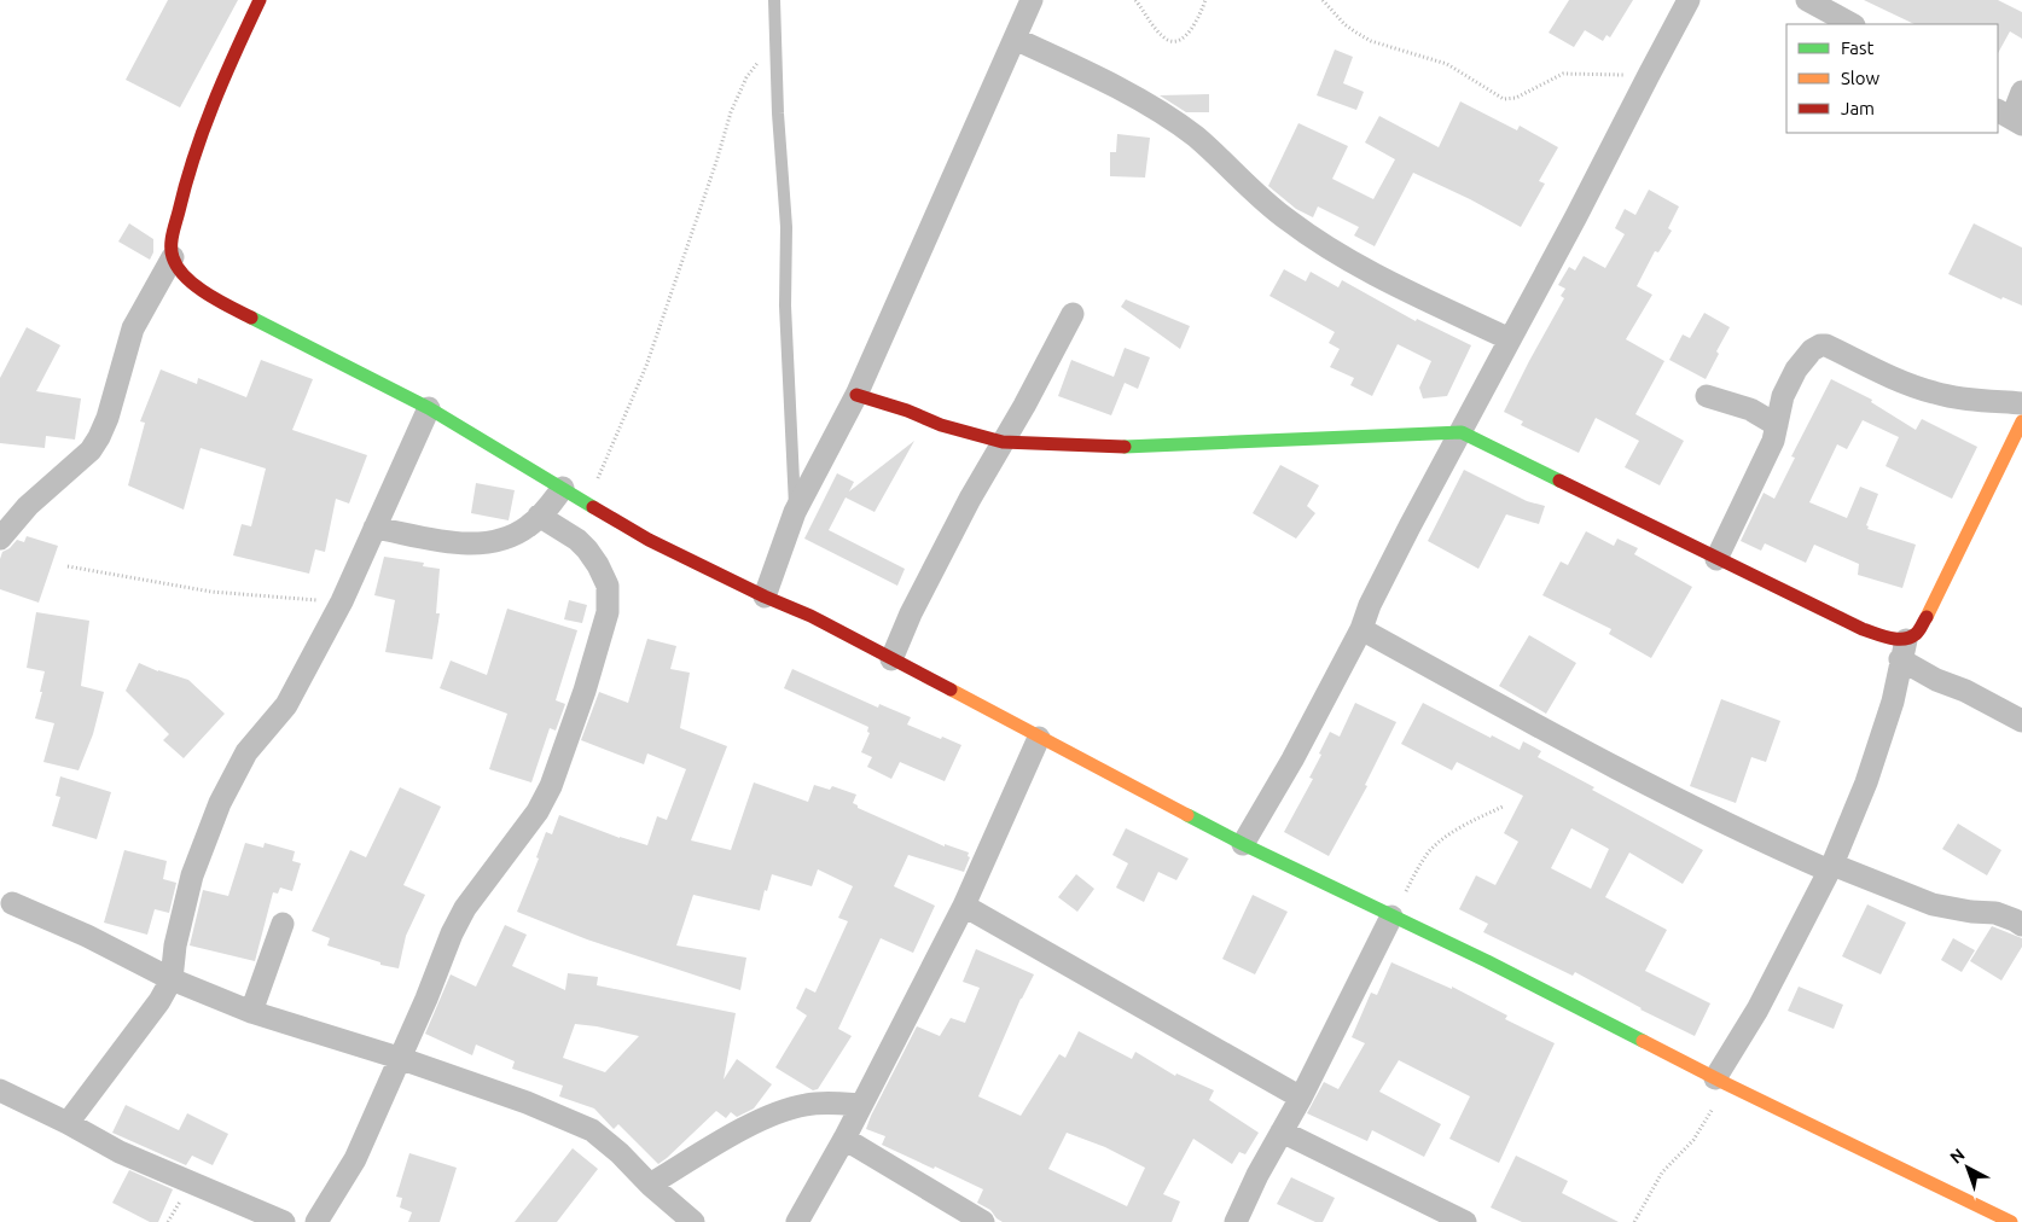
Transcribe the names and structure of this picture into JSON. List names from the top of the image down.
{
  "legend": ["Fast", "Slow", "Jam"],
  "north": "top left"
}
